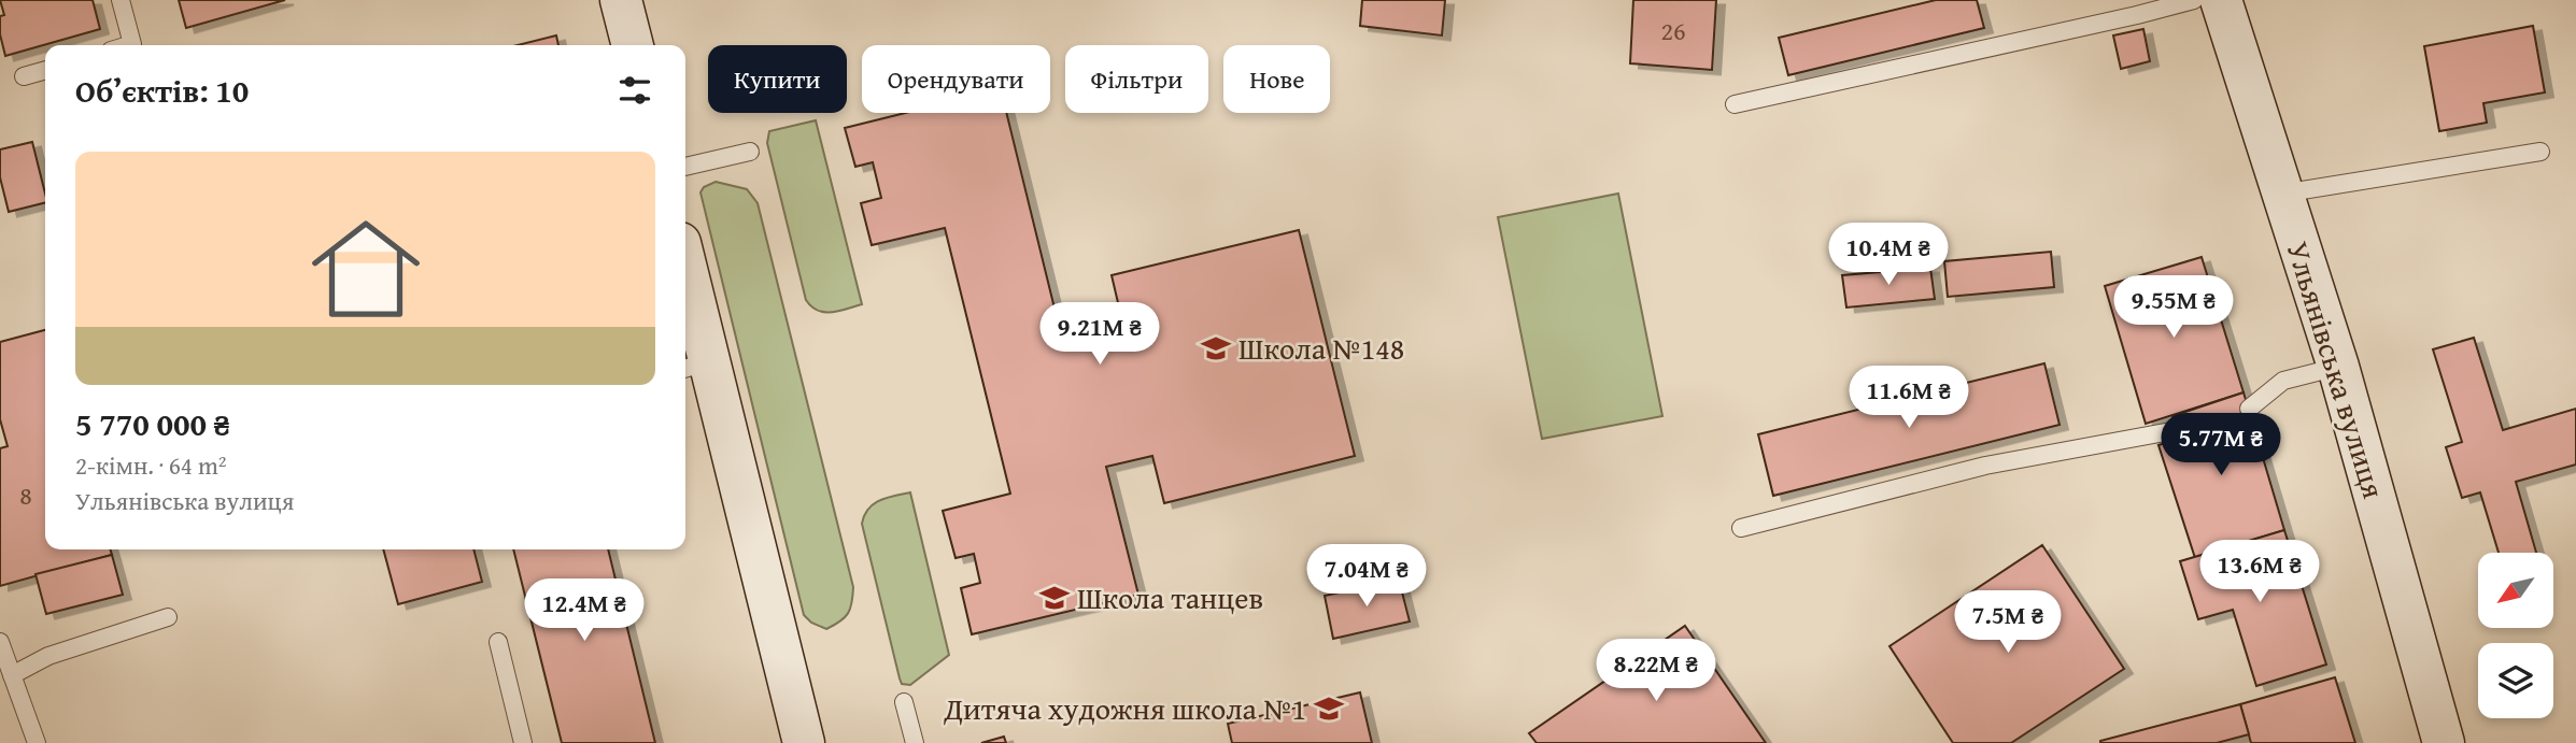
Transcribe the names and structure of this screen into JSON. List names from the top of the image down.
{
  "streets": {
    "street": ["Ульянівська вулиця"]
  },
  "places": {
    "school or university": ["Школа №148", "Школа танцев", "Дитяча художня школа №1"]
  },
  "house_numbers": ["26", "8"],
  "north": "bottom left",
  "page": {
    "chip": [
      "Купити",
      "Орендувати",
      "Фільтри",
      "Нове"
    ],
    "heading": "Об’єктів: 10",
    "list": [
      {
        "name": "5 770 000 ₴",
        "note": "2-кімн. · 64 m² · Ульянівська вулиця"
      }
    ],
    "price": [
      "10.4M ₴",
      "9.55M ₴",
      "9.21M ₴",
      "11.6M ₴",
      "5.77M ₴",
      "13.6M ₴",
      "7.04M ₴",
      "12.4M ₴",
      "7.5M ₴",
      "8.22M ₴"
    ]
  }
}
